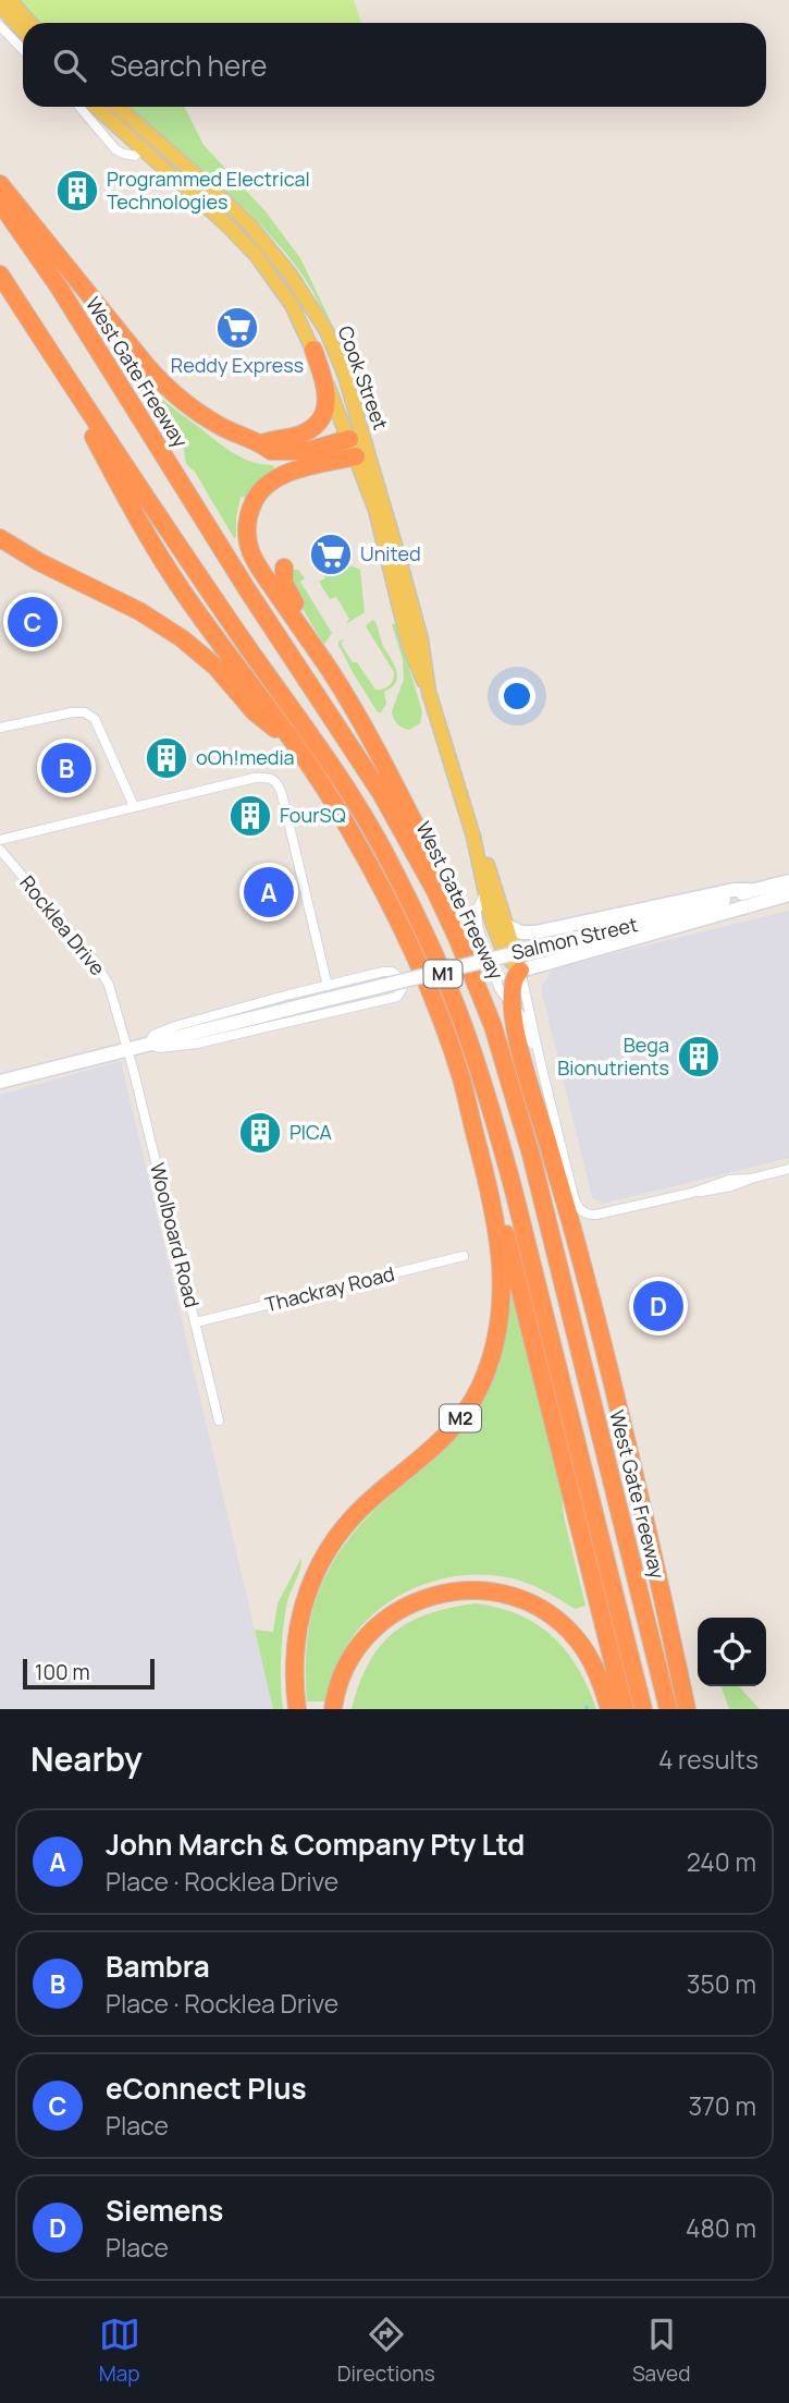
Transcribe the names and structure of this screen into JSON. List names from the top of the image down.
{
  "streets": {
    "highway": ["West Gate Freeway", "M1", "M2"],
    "main road": ["Cook Street"],
    "street": [
      "Rocklea Drive",
      "Salmon Street",
      "Woolboard Road",
      "Thackray Road"
    ]
  },
  "crossings": [
    ["Cook Street", "Salmon Street"],
    ["Rocklea Drive", "Salmon Street"],
    ["Rocklea Drive", "Woolboard Road"],
    ["Salmon Street", "Woolboard Road"],
    ["M1", "M2"],
    ["Woolboard Road", "Thackray Road"]
  ],
  "places": {
    "building": [
      "Programmed Electrical Technologies",
      "oOh!media",
      "FourSQ",
      "Bega Bionutrients",
      "PICA"
    ],
    "supermarket": ["Reddy Express", "United"]
  },
  "scale_bar": "100 m",
  "page": {
    "search": "Search here",
    "pins": [
      "C",
      "B",
      "A",
      "D"
    ],
    "scale": "100 m",
    "heading": ["Nearby", "4 results"],
    "list": [
      {
        "mark": "A",
        "name": "John March & Company Pty Ltd",
        "note": "Place · Rocklea Drive",
        "value": "240 m"
      },
      {
        "mark": "B",
        "name": "Bambra",
        "note": "Place · Rocklea Drive",
        "value": "350 m"
      },
      {
        "mark": "C",
        "name": "eConnect Plus",
        "note": "Place",
        "value": "370 m"
      },
      {
        "mark": "D",
        "name": "Siemens",
        "note": "Place",
        "value": "480 m"
      }
    ],
    "nav": ["Map", "Directions", "Saved"]
  }
}
